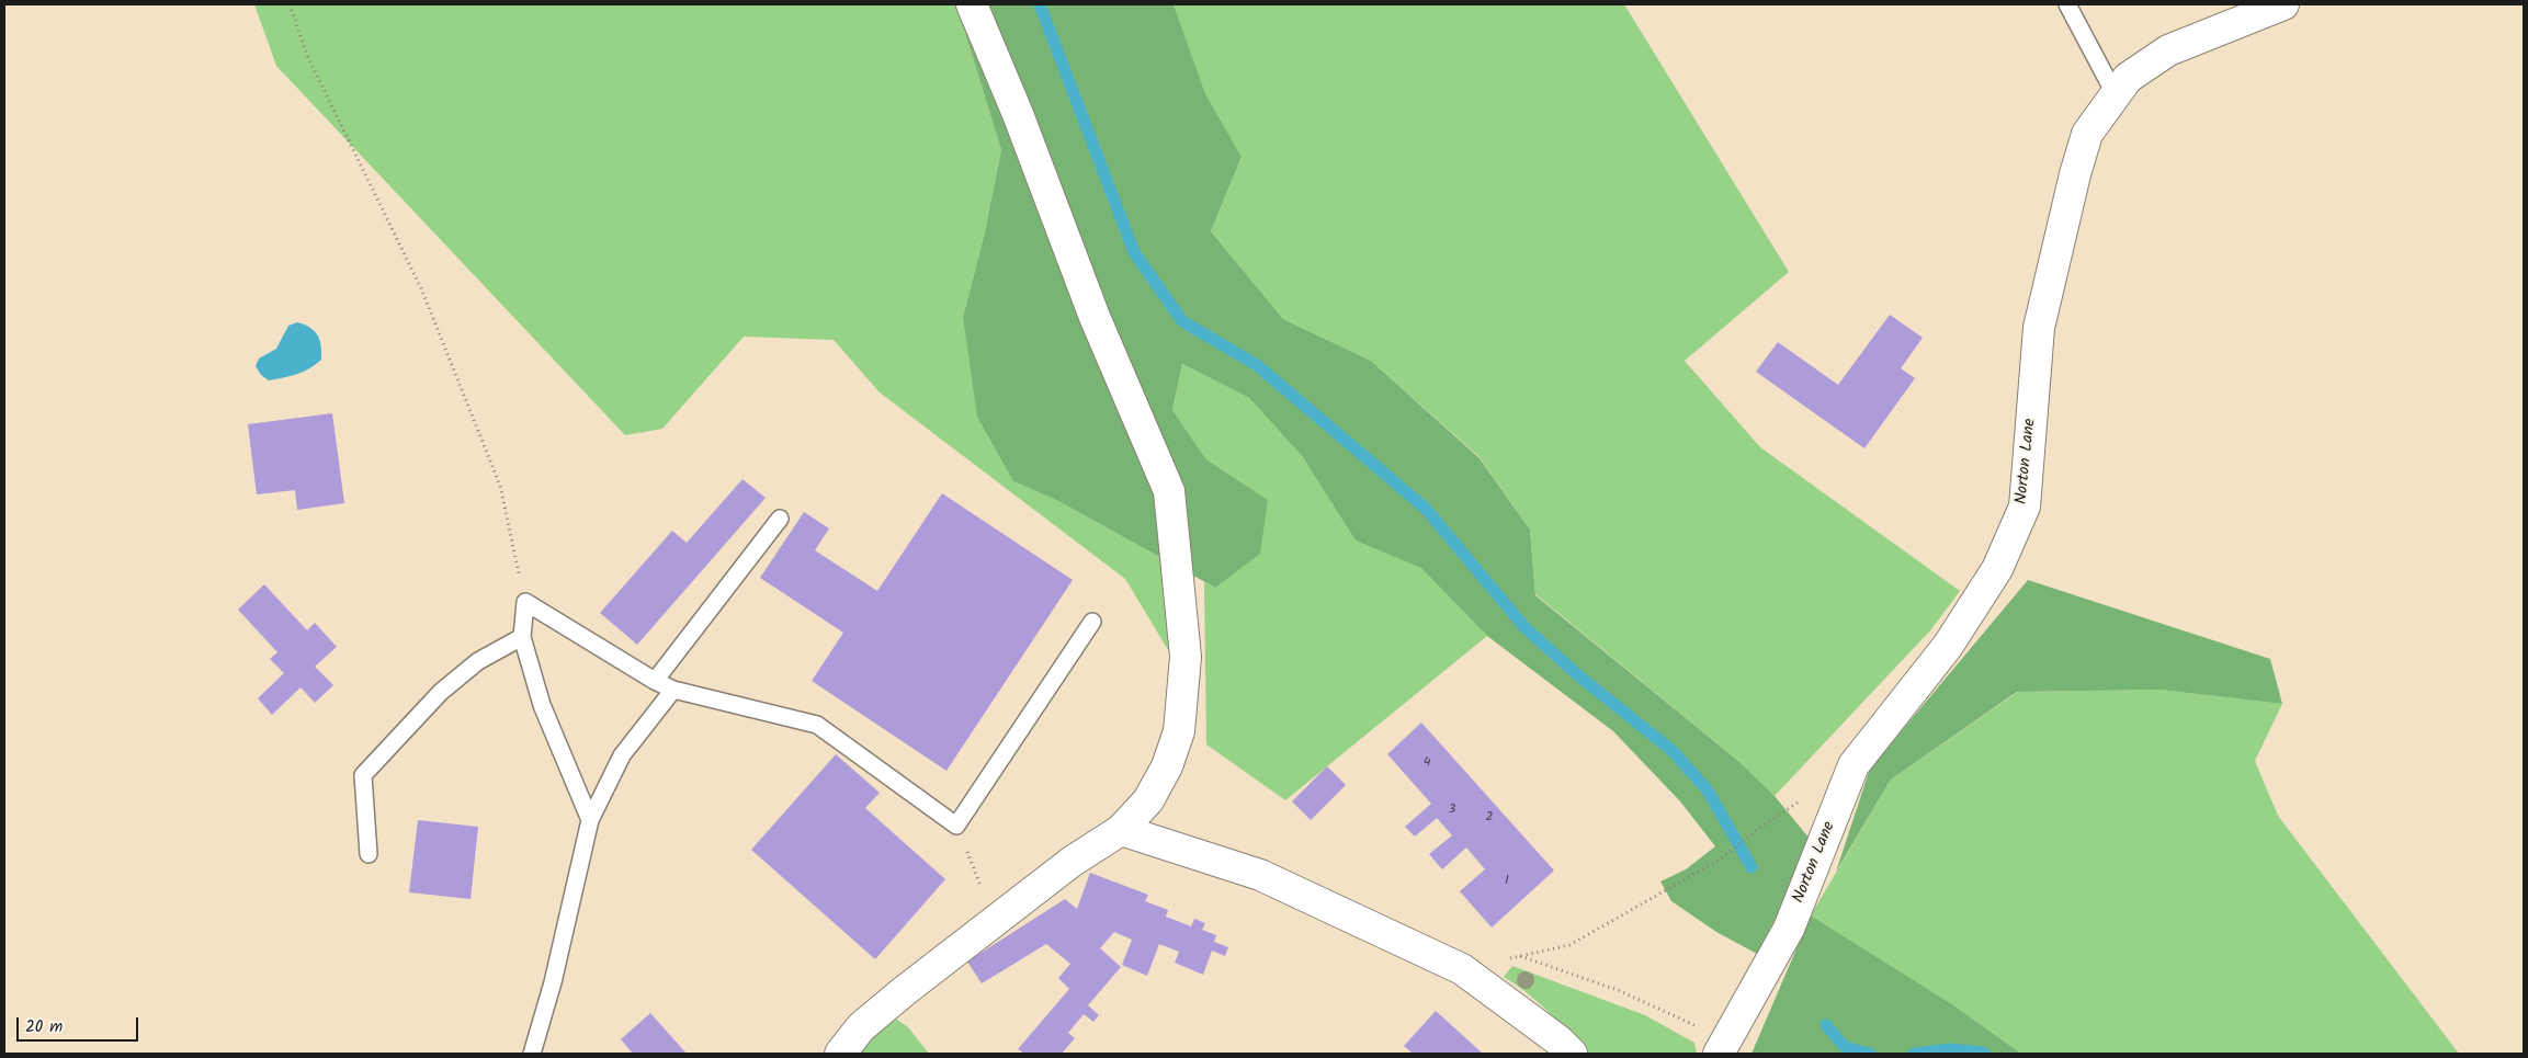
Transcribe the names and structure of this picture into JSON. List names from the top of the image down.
{
  "streets": {
    "street": ["Norton Lane"]
  },
  "house_numbers": [
    "4",
    "3",
    "2",
    "1"
  ],
  "scale_bar": "20 m"
}
